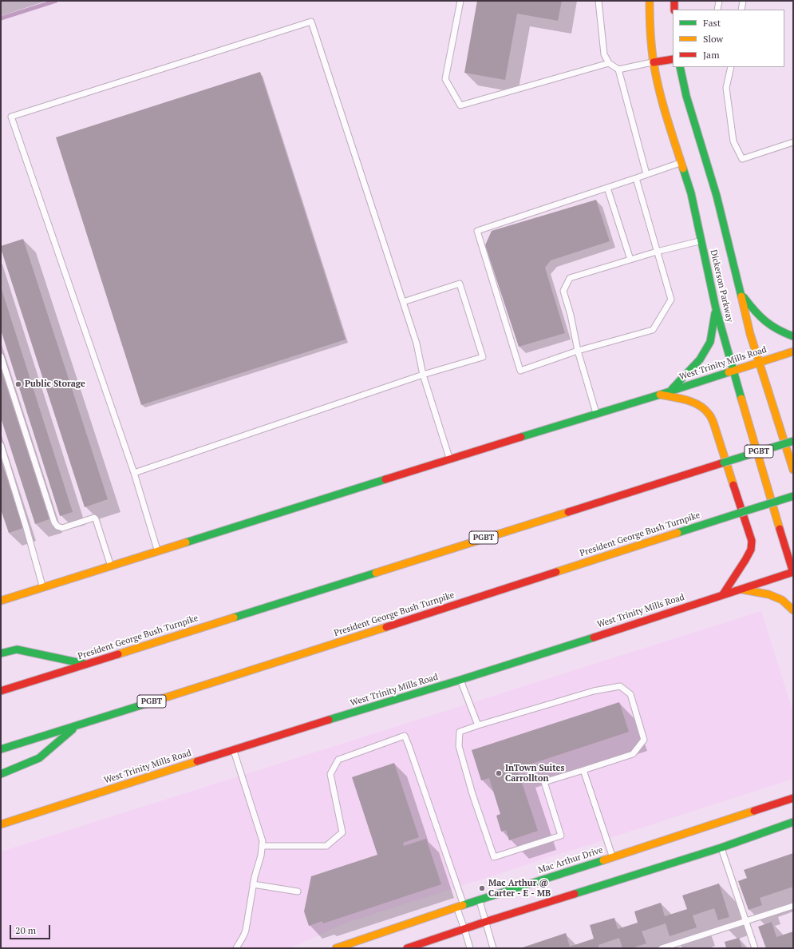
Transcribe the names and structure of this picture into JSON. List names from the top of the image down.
{
  "streets": {
    "main road": [
      "Dickerson Parkway",
      "West Trinity Mills Road",
      "PGBT",
      "President George Bush Turnpike",
      "Mac Arthur Drive"
    ]
  },
  "crossings": [
    ["Dickerson Parkway", "West Trinity Mills Road"]
  ],
  "places": ["Public Storage", "InTown Suites Carrollton", "Mac Arthur @ Carter - E - MB"],
  "legend": ["Fast", "Slow", "Jam"],
  "scale_bar": "20 m"
}
